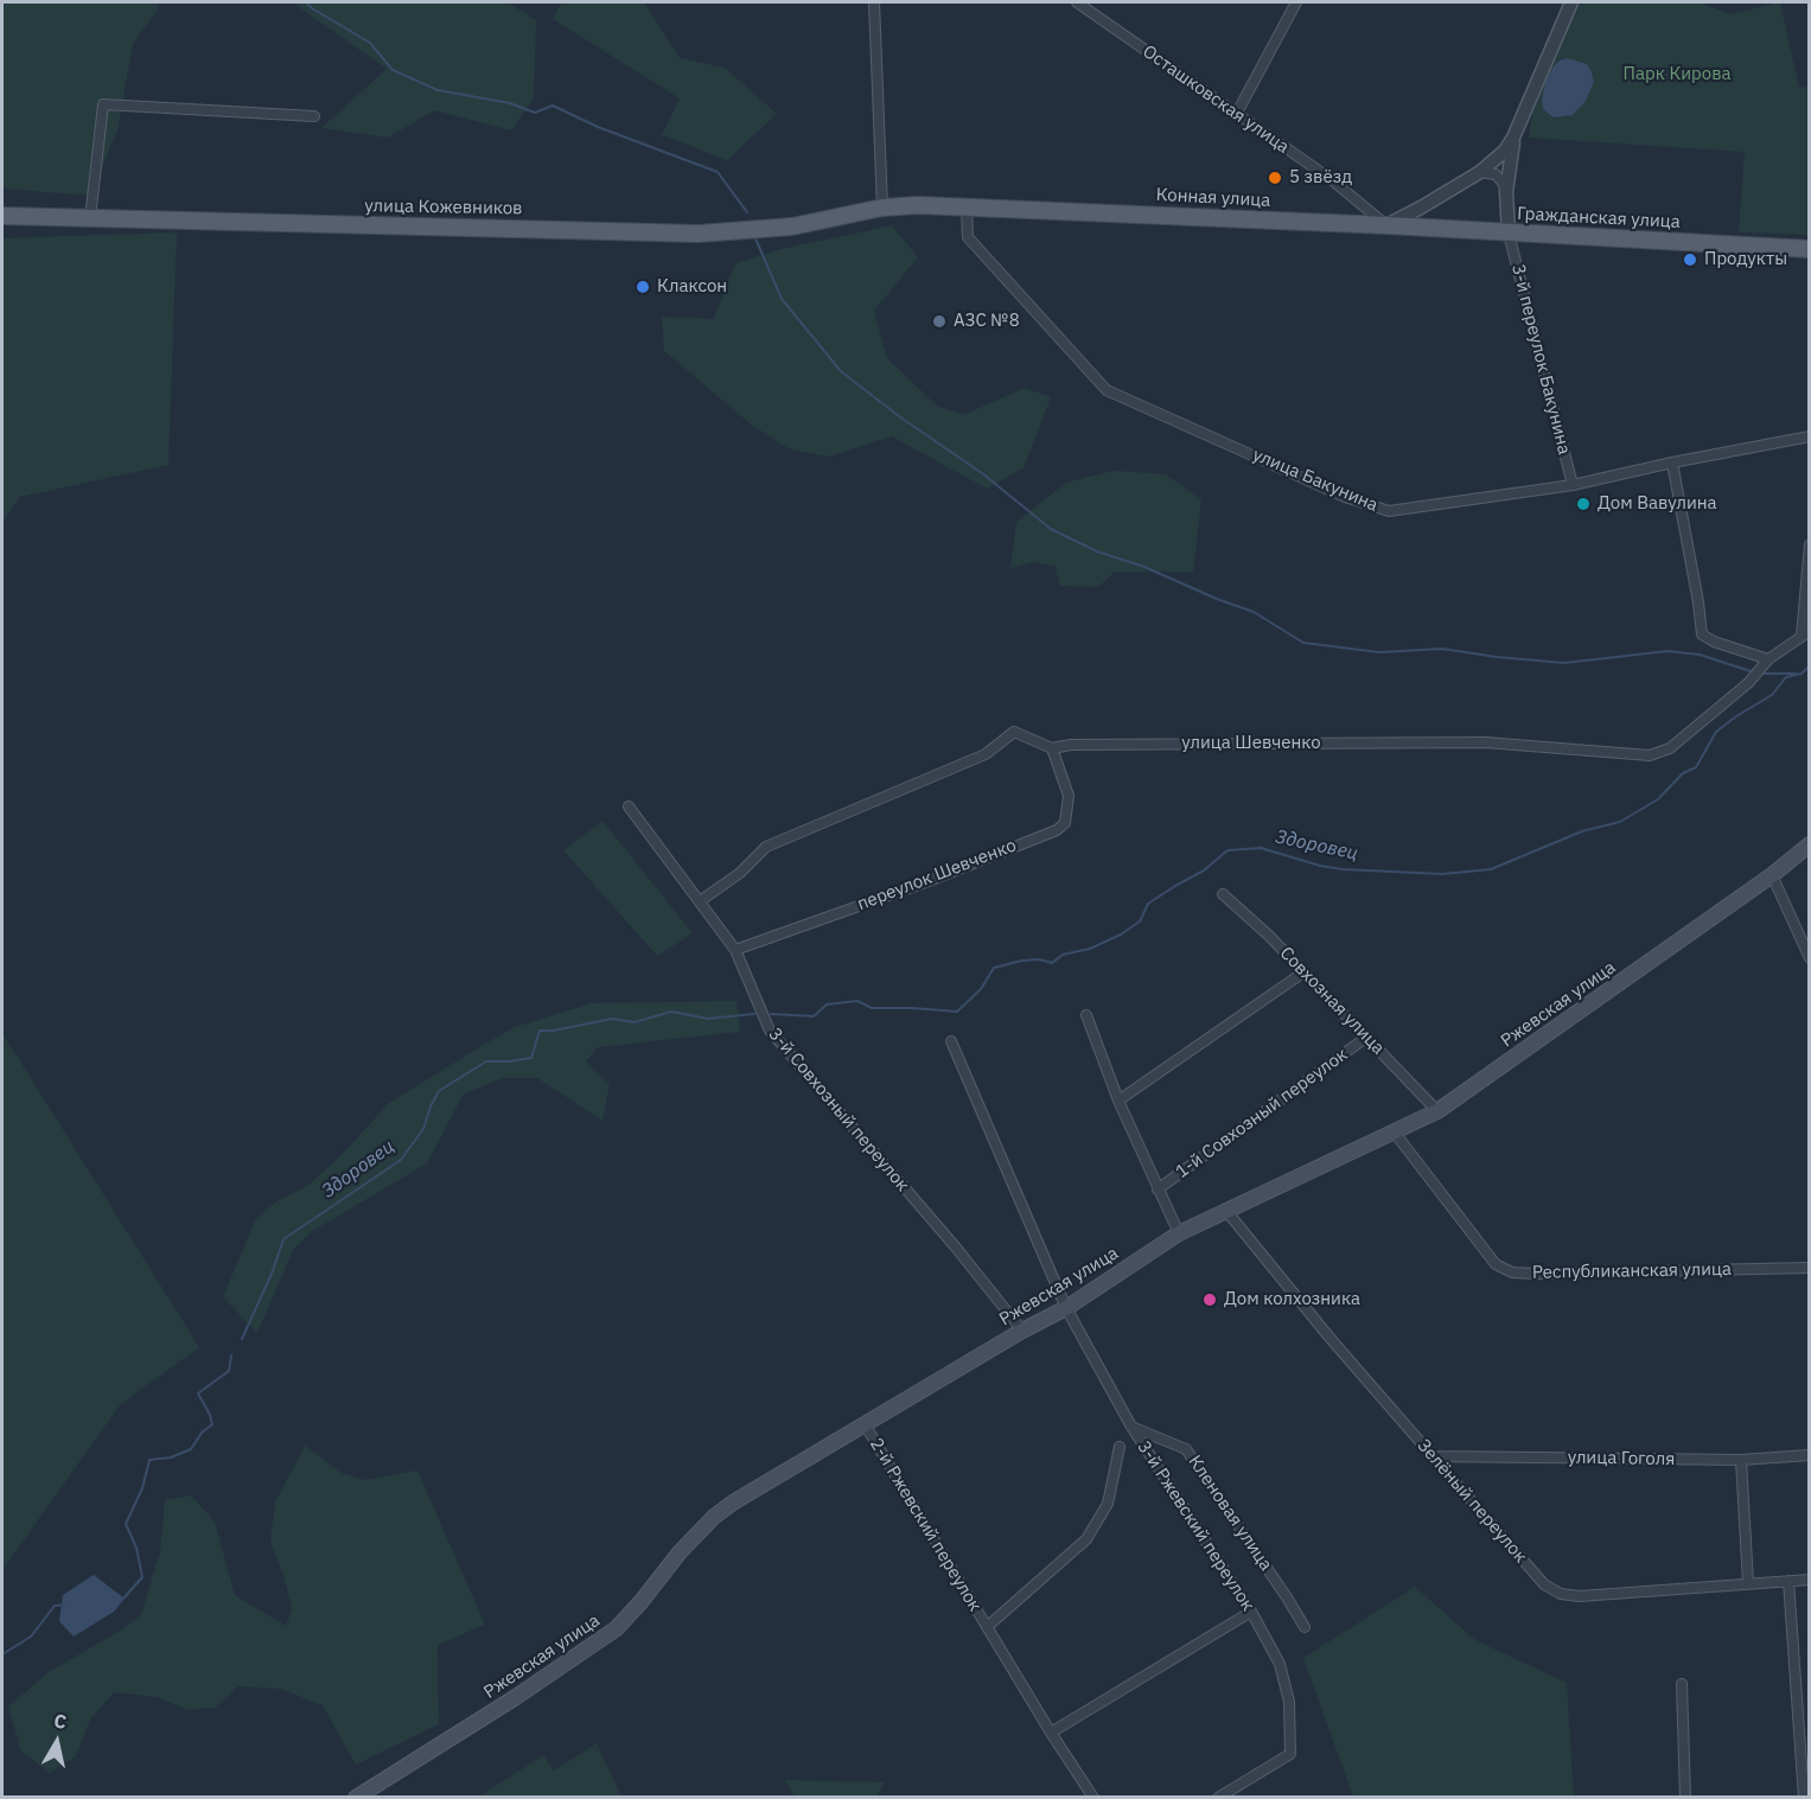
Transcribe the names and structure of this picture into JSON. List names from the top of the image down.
{
  "streets": {
    "main road": [
      "Конная улица",
      "улица Кожевников",
      "Гражданская улица",
      "Ржевская улица"
    ],
    "street": [
      "Осташковская улица",
      "3-й переулок Бакунина",
      "улица Бакунина",
      "улица Шевченко",
      "переулок Шевченко",
      "Совхозная улица",
      "3-й Совхозный переулок",
      "1-й Совхозный переулок",
      "Республиканская улица",
      "улица Гоголя",
      "Зелёный переулок",
      "Кленовая улица",
      "2-й Ржевский переулок",
      "3-й Ржевский переулок"
    ]
  },
  "crossings": [
    ["Осташковская улица", "Конная улица"],
    ["Осташковская улица", "Гражданская улица"],
    ["Конная улица", "улица Кожевников"],
    ["Конная улица", "Гражданская улица"],
    ["Конная улица", "3-й переулок Бакунина"],
    ["Конная улица", "улица Бакунина"],
    ["Гражданская улица", "3-й переулок Бакунина"],
    ["3-й переулок Бакунина", "улица Бакунина"],
    ["улица Шевченко", "переулок Шевченко"],
    ["переулок Шевченко", "3-й Совхозный переулок"],
    ["Совхозная улица", "Ржевская улица"],
    ["Совхозная улица", "1-й Совхозный переулок"],
    ["Ржевская улица", "3-й Совхозный переулок"],
    ["Ржевская улица", "Республиканская улица"],
    ["Ржевская улица", "Зелёный переулок"],
    ["Ржевская улица", "2-й Ржевский переулок"],
    ["Ржевская улица", "3-й Ржевский переулок"],
    ["улица Гоголя", "Зелёный переулок"],
    ["Кленовая улица", "3-й Ржевский переулок"]
  ],
  "water": ["Здоровец"],
  "parks": ["Парк Кирова"],
  "places": [
    "5 звёзд",
    "Продукты",
    "Клаксон",
    "АЗС №8",
    "Дом Вавулина",
    "Дом колхозника"
  ],
  "north": "top"
}
